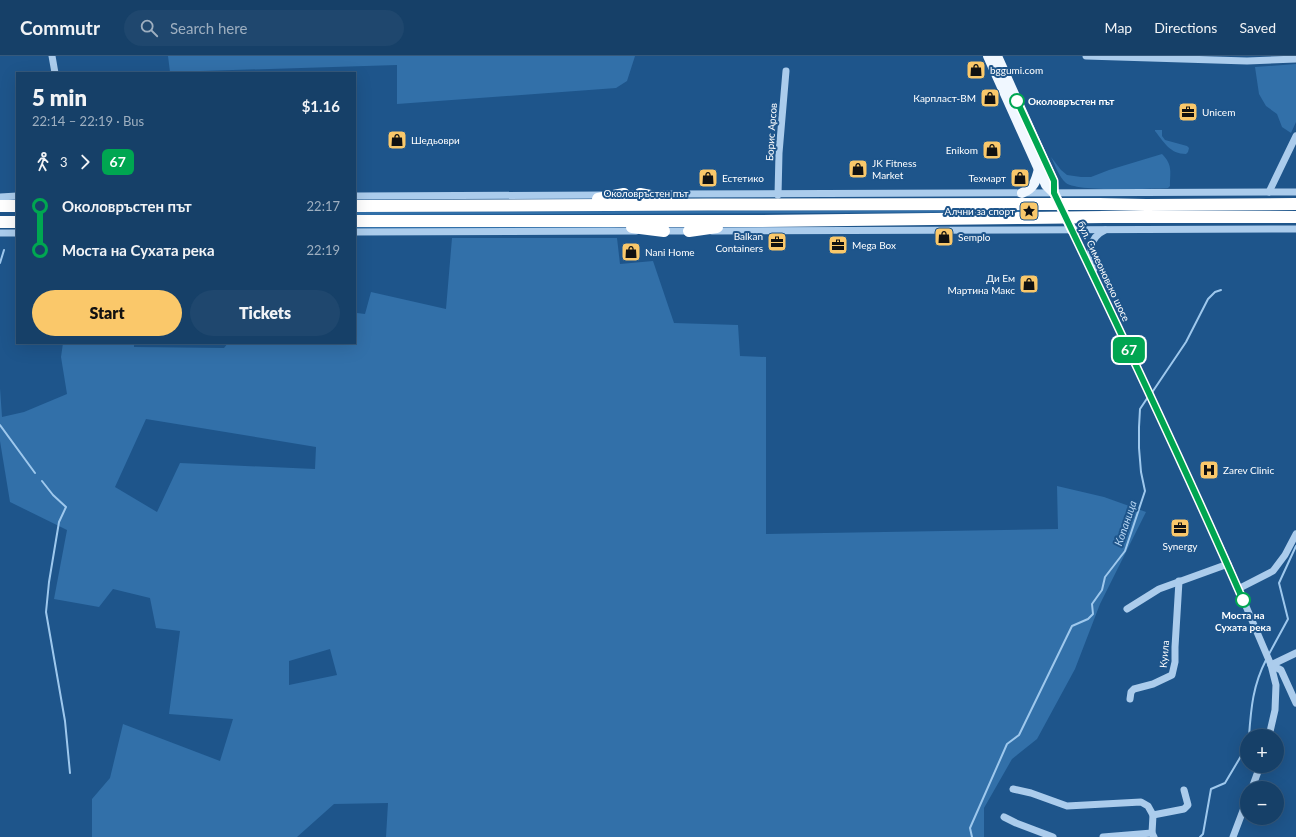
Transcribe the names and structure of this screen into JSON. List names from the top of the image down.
{
  "streets": {
    "highway": ["Околовръстен път"],
    "main road": ["бул. Симеоновско шосе"],
    "street": ["Борис Арсов", "Куила"]
  },
  "water": ["Копаница"],
  "places": {
    "shop": [
      "bggumi.com",
      "Карпласт-ВМ",
      "Шедьоври",
      "Enikom",
      "JK Fitness Market",
      "Естетико",
      "Техмарт",
      "Semplo",
      "Nani Home",
      "Ди Ем Мартина Макс"
    ],
    "other": ["Околовръстен път", "Моста на Сухата река"],
    "office": [
      "Unicem",
      "Balkan Containers",
      "Mega Box",
      "Synergy"
    ],
    "place": ["Алчни за спорт"],
    "hospital": ["Zarev Clinic"]
  },
  "lines": ["bus line 67"],
  "page": {
    "header": "Commutr",
    "search": "Search here",
    "nav": ["Map", "Directions", "Saved"],
    "on_map": "67",
    "heading": ["5 min", "22:14 – 22:19 · Bus", "$1.16"],
    "legs": ["3", "67"],
    "list": [
      {
        "name": "Околовръстен път",
        "value": "22:17"
      },
      {
        "name": "Моста на Сухата река",
        "value": "22:19"
      }
    ],
    "buttons": ["Start", "Tickets"],
    "map_buttons": ["+", "−"]
  }
}
